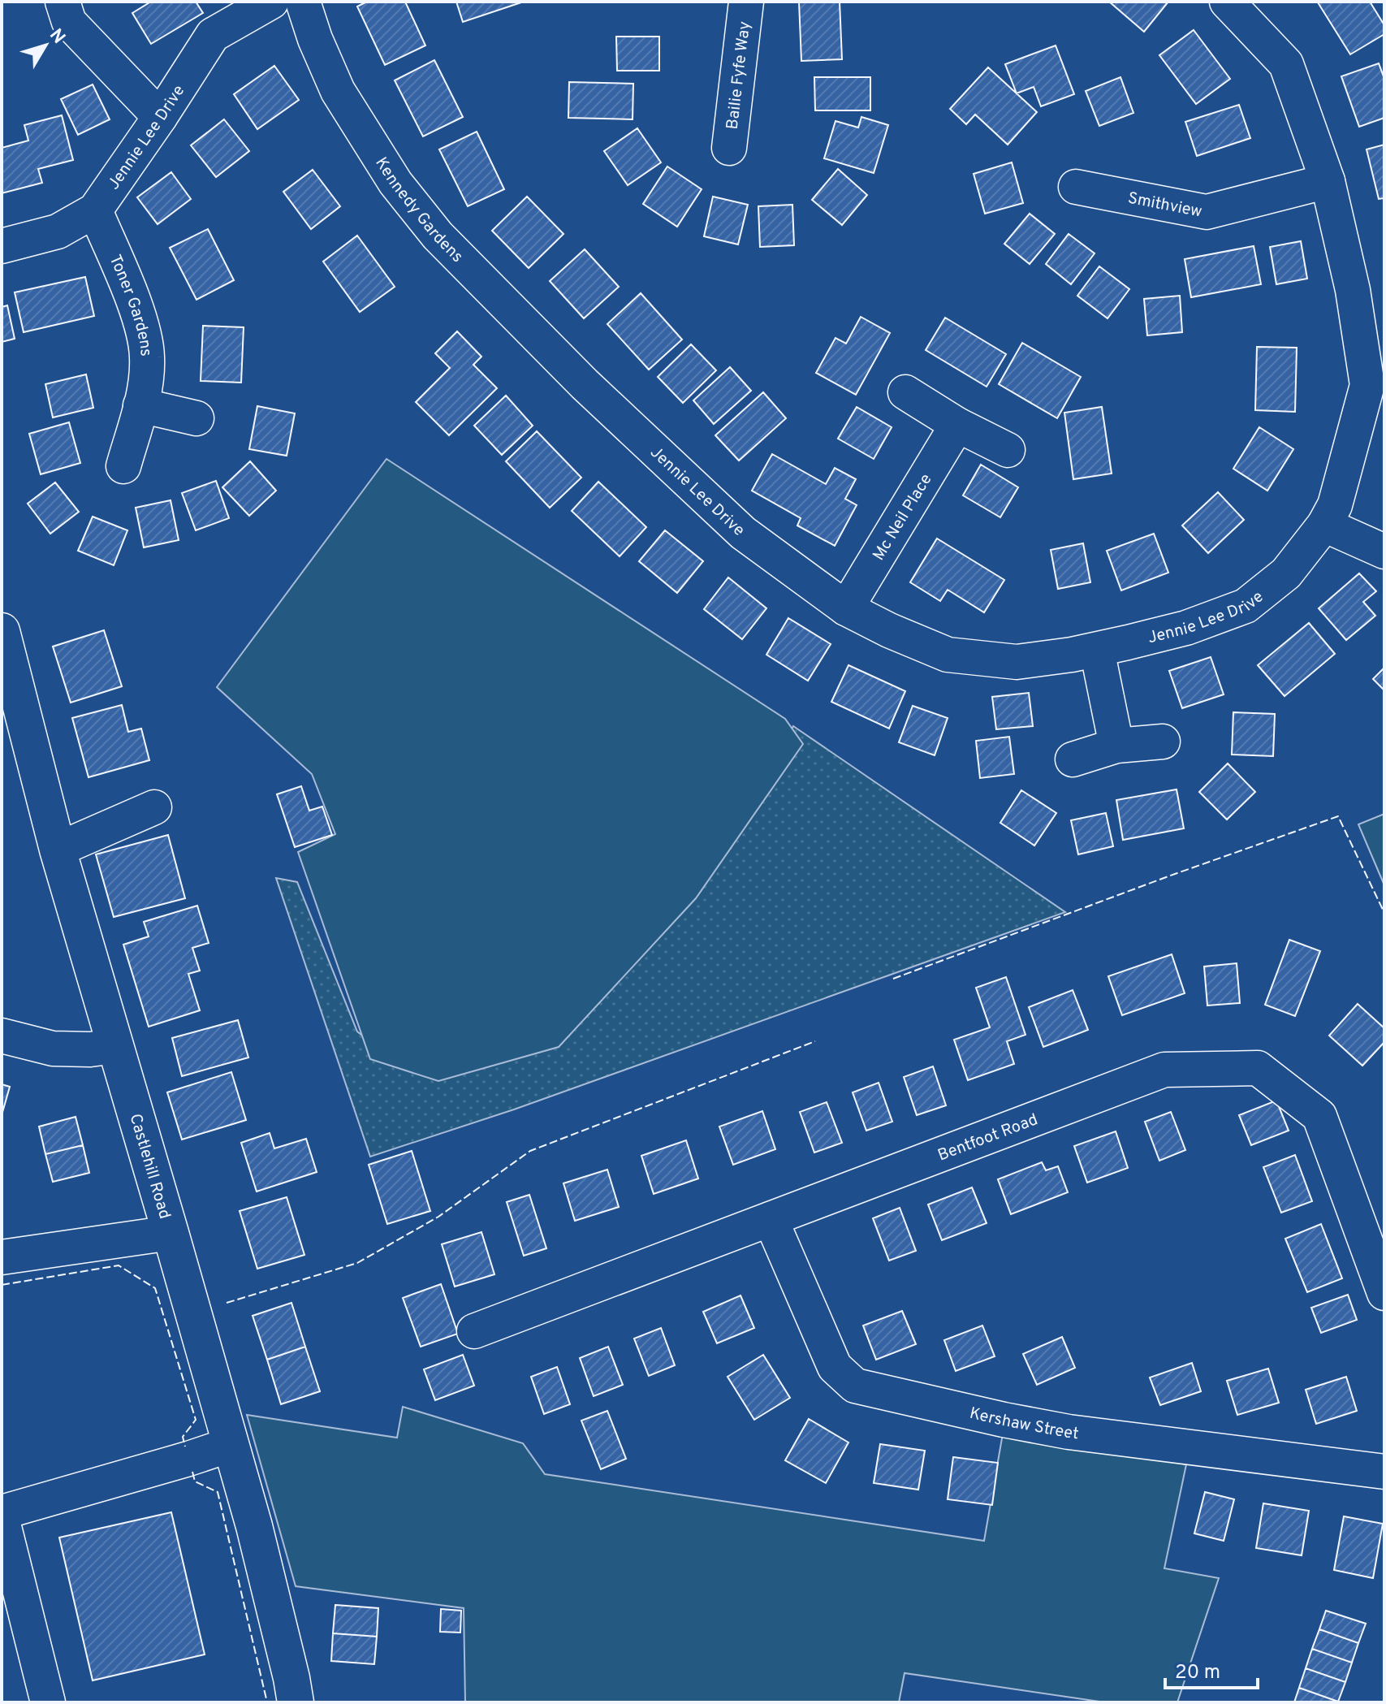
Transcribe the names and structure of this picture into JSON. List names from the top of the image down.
{
  "streets": {
    "main road": ["Castlehill Road"],
    "street": [
      "Bailie Fyfe Way",
      "Jennie Lee Drive",
      "Smithview",
      "Kennedy Gardens",
      "Toner Gardens",
      "Mc Neil Place",
      "Bentfoot Road",
      "Kershaw Street"
    ]
  },
  "crossings": [
    ["Jennie Lee Drive", "Smithview"],
    ["Jennie Lee Drive", "Kennedy Gardens"],
    ["Jennie Lee Drive", "Toner Gardens"],
    ["Jennie Lee Drive", "Mc Neil Place"],
    ["Bentfoot Road", "Kershaw Street"]
  ],
  "scale_bar": "20 m",
  "north": "top right"
}
